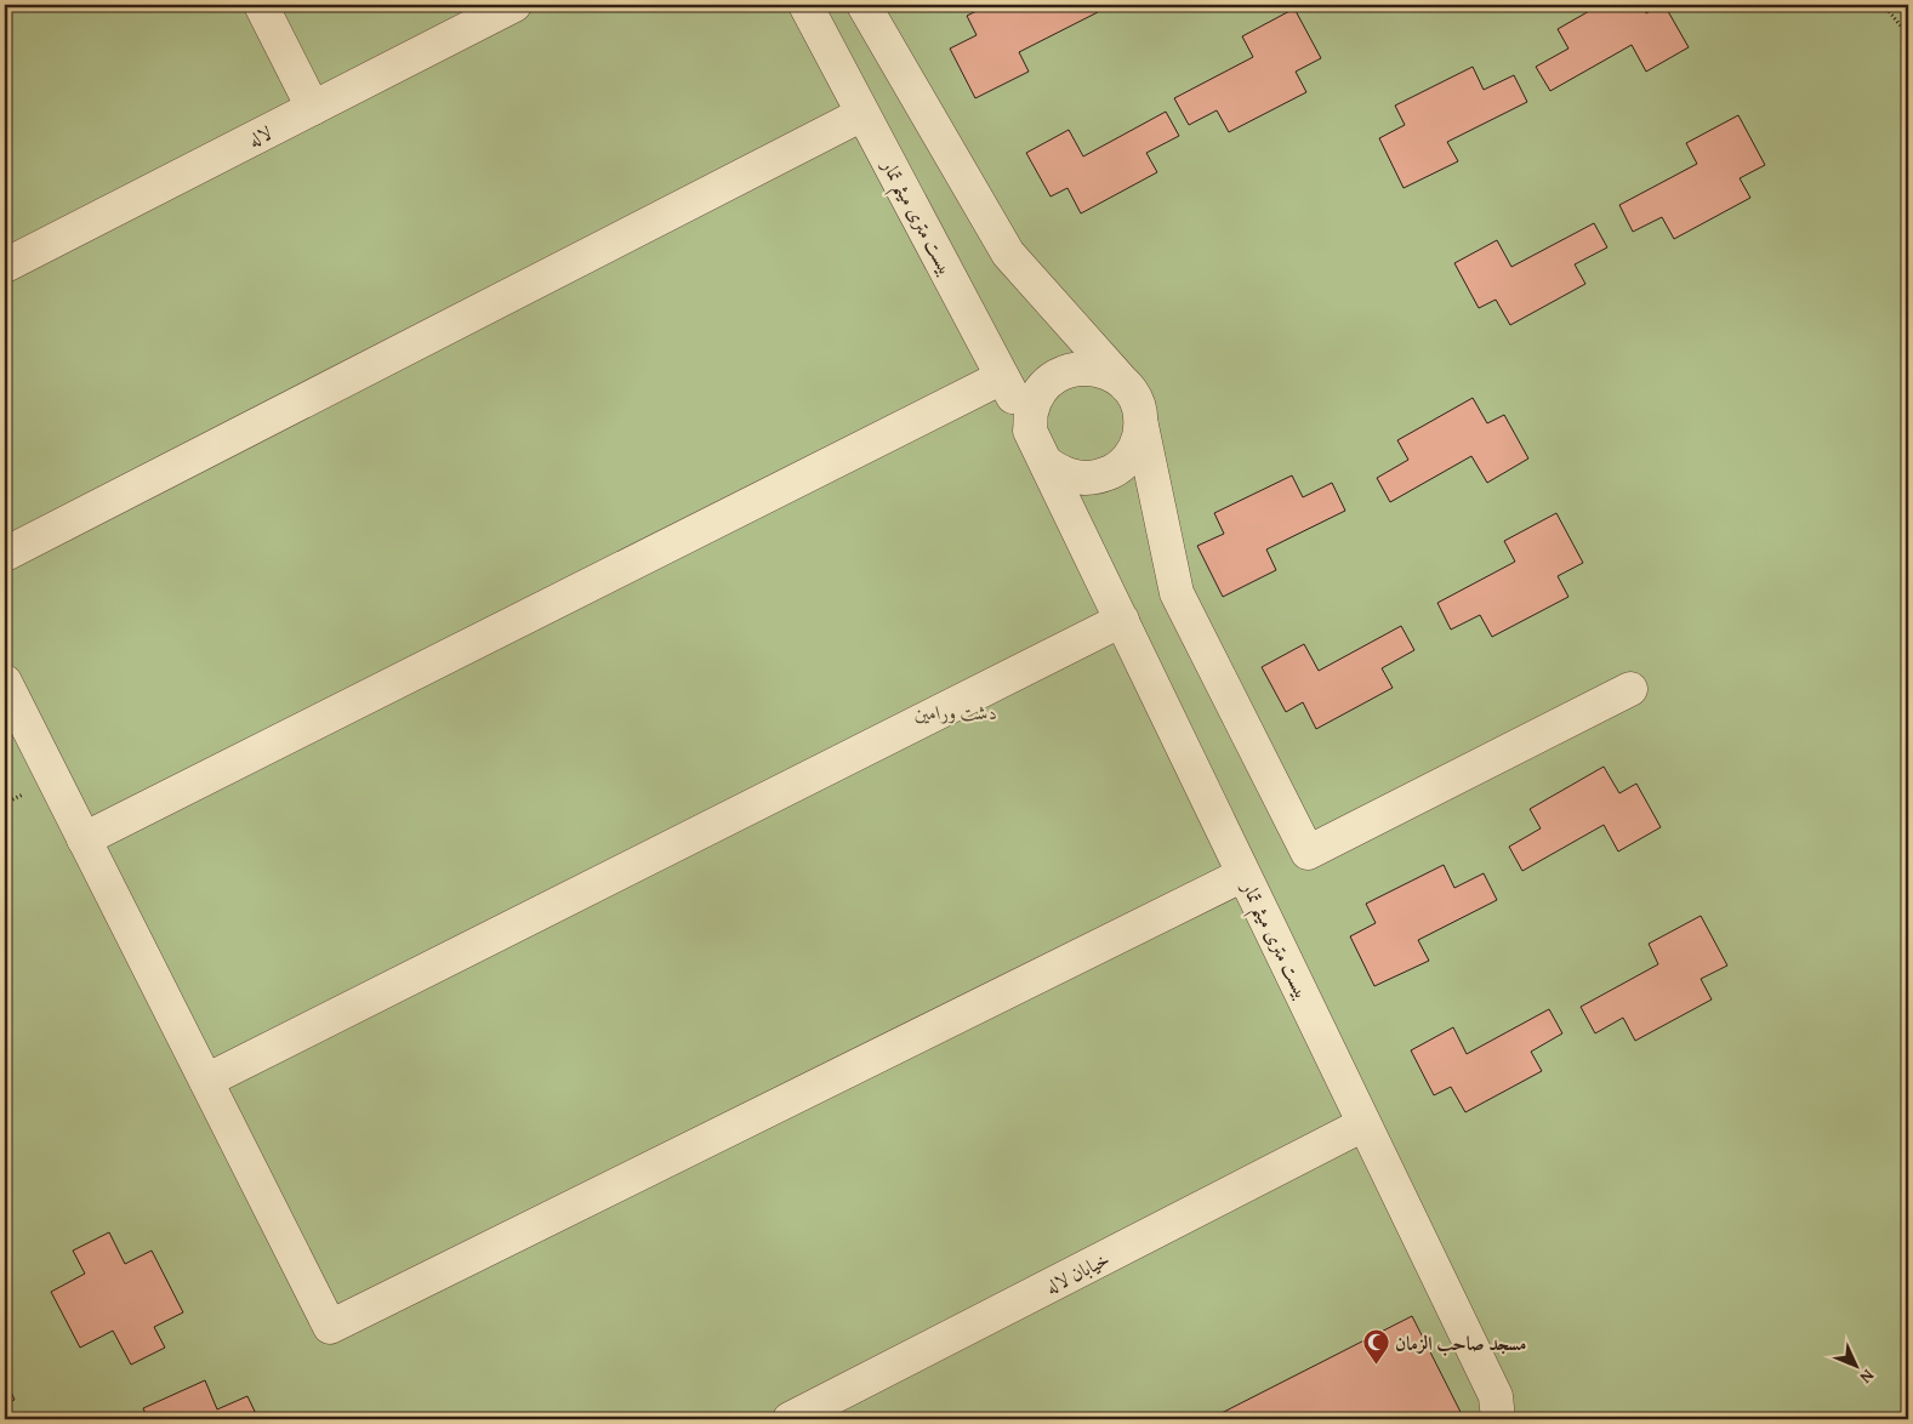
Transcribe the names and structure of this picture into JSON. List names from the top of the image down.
{
  "streets": {
    "street": ["لاله", "بیست متری میثم تمار", "خیابان لاله"]
  },
  "crossings": [
    ["بیست متری میثم تمار", "خیابان لاله"]
  ],
  "parks": ["دشت ورامین"],
  "places": {
    "mosque": ["مسجد صاحب الزمان"]
  },
  "north": "bottom right"
}
